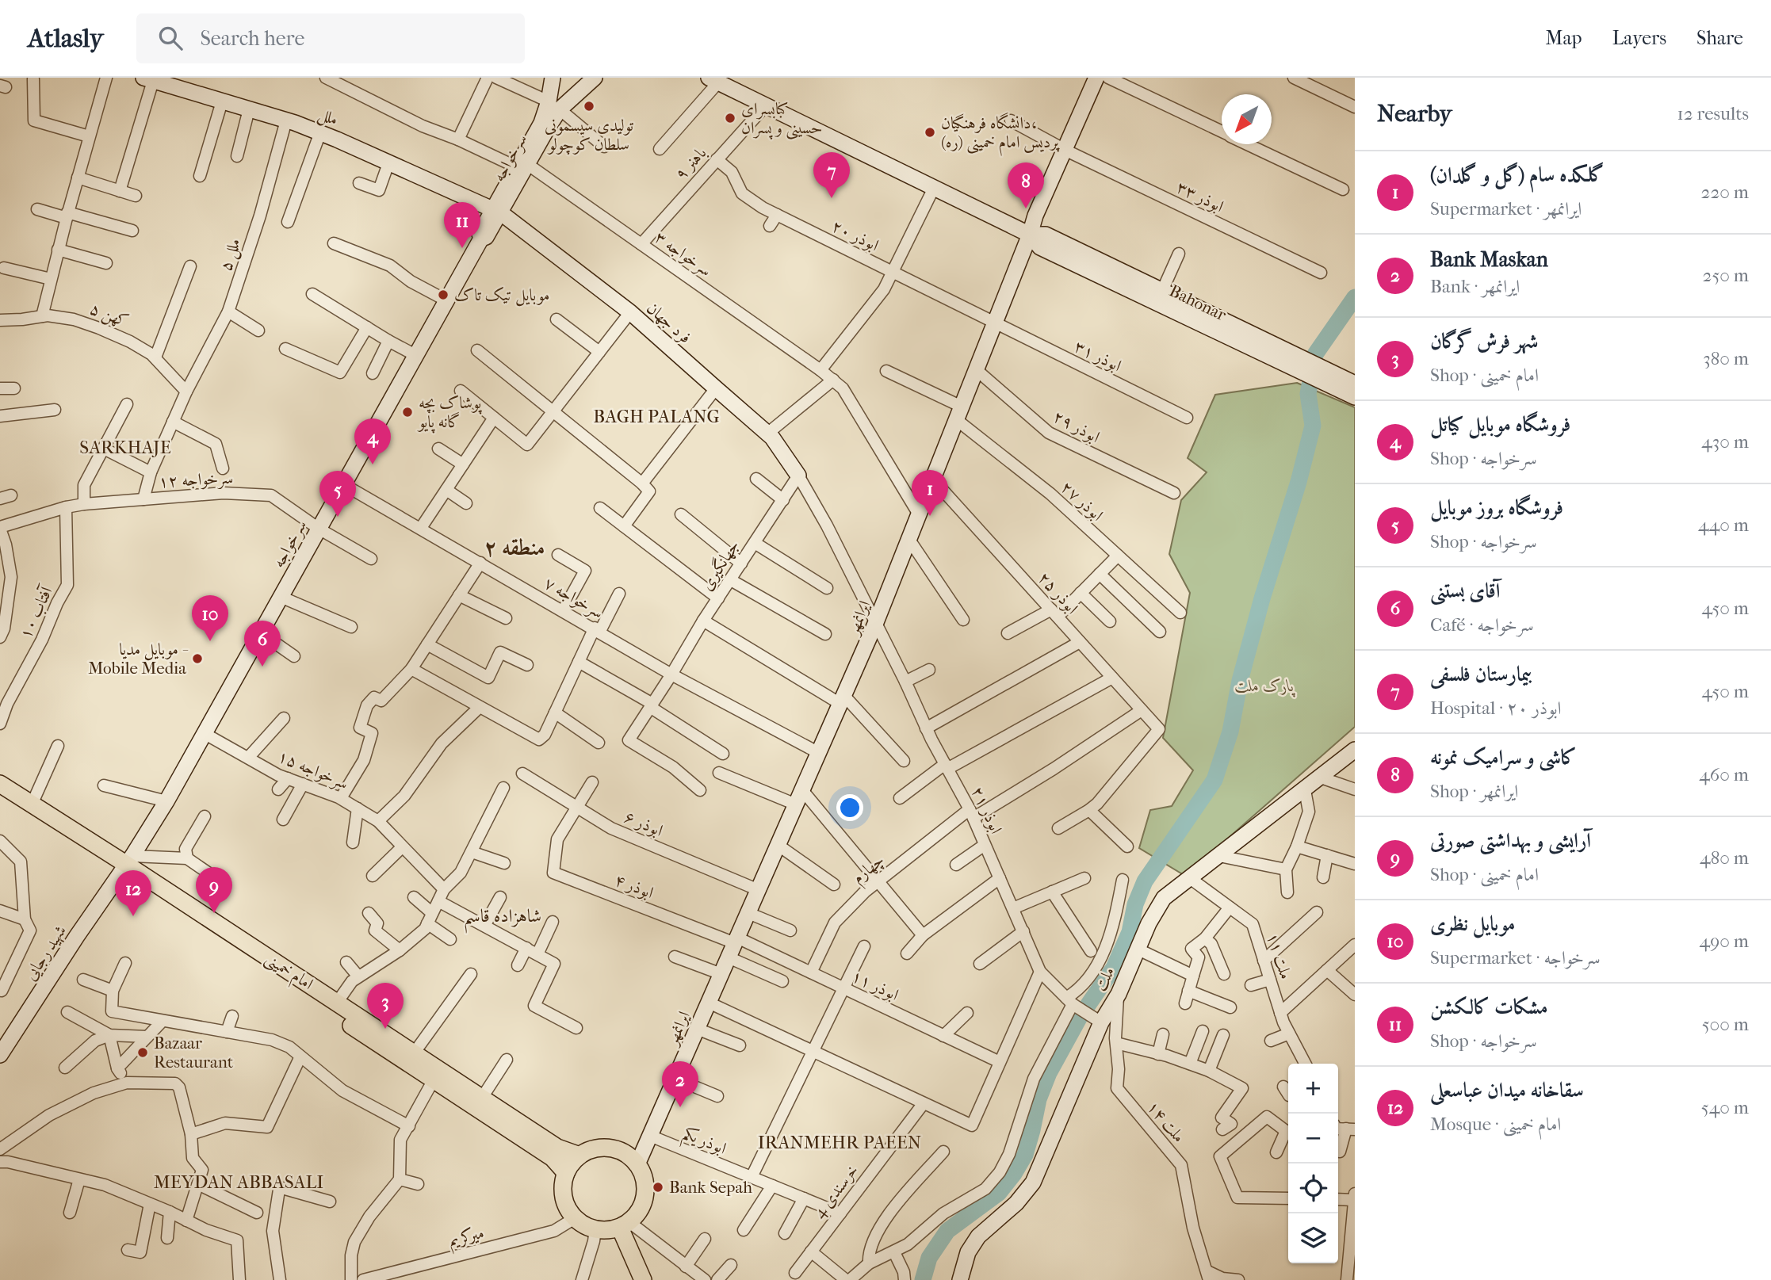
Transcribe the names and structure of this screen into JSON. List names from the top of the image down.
{
  "streets": {
    "main road": [
      "ملل",
      "سرخواجه",
      "Bahonar",
      "فرد جهان",
      "ایرانمهر",
      "شهید رجایی",
      "امام خمینی",
      "ملت"
    ],
    "street": [
      "۹ باهنر",
      "ابوذر ۳۳",
      "ابوذر ۲۰",
      "سرخواجه ۳",
      "ملل ۵",
      "۵ کهن",
      "ابوذر ۳۱",
      "ابوذر ۲۹",
      "۱۲ سرخواجه",
      "ابوذر ۲۷",
      "جهانگیری",
      "ابوذر ۲۵",
      "سرخواجه ۷",
      "۱۰ آفتاب",
      "سرخواجه ۱۵",
      "۲۱ ابوذر",
      "ابوذر ۶",
      "چهارم",
      "ابوذر ۴",
      "۱۱ ملت",
      "ابوذر ۱۱",
      "۱۴ ملت",
      "ابوذر یکم",
      "خرسندی 4",
      "میرکریم"
    ]
  },
  "crossings": [
    ["ملل", "سرخواجه"],
    ["ملل", "ملل ۵"],
    ["ملل", "فرد جهان"],
    ["سرخواجه", "سرخواجه ۳"],
    ["سرخواجه", "فرد جهان"],
    ["سرخواجه", "۱۲ سرخواجه"],
    ["سرخواجه", "سرخواجه ۷"],
    ["سرخواجه", "سرخواجه ۱۵"],
    ["سرخواجه", "شهید رجایی"],
    ["سرخواجه", "امام خمینی"],
    ["۹ باهنر", "ابوذر ۲۰"],
    ["۹ باهنر", "سرخواجه ۳"],
    ["۹ باهنر", "Bahonar"],
    ["ابوذر ۳۳", "ایرانمهر"],
    ["ابوذر ۲۰", "ابوذر ۳۱"],
    ["ابوذر ۲۰", "ایرانمهر"],
    ["سرخواجه ۳", "ایرانمهر"],
    ["ملل ۵", "۵ کهن"],
    ["ملل ۵", "۱۲ سرخواجه"],
    ["Bahonar", "ایرانمهر"],
    ["فرد جهان", "جهانگیری"],
    ["فرد جهان", "۲۱ ابوذر"],
    ["ابوذر ۳۱", "ایرانمهر"],
    ["ابوذر ۲۹", "ایرانمهر"],
    ["۱۲ سرخواجه", "۱۰ آفتاب"],
    ["ابوذر ۲۷", "ایرانمهر"],
    ["جهانگیری", "سرخواجه ۷"],
    ["جهانگیری", "۲۱ ابوذر"],
    ["ابوذر ۲۵", "ایرانمهر"],
    ["ابوذر ۲۵", "چهارم"],
    ["سرخواجه ۷", "ایرانمهر"],
    ["ایرانمهر", "۲۱ ابوذر"],
    ["ایرانمهر", "ابوذر ۶"],
    ["ایرانمهر", "ابوذر ۴"],
    ["ایرانمهر", "امام خمینی"],
    ["ایرانمهر", "ابوذر ۱۱"],
    ["ایرانمهر", "ابوذر یکم"],
    ["ایرانمهر", "میرکریم"],
    ["۲۱ ابوذر", "چهارم"],
    ["۲۱ ابوذر", "ملت"],
    ["ابوذر ۶", "ابوذر ۴"],
    ["چهارم", "ابوذر ۱۱"],
    ["ابوذر ۴", "ابوذر ۱۱"],
    ["شهید رجایی", "امام خمینی"],
    ["۱۱ ملت", "ملت"],
    ["امام خمینی", "میرکریم"],
    ["ملت", "۱۴ ملت"],
    ["ابوذر یکم", "خرسندی 4"]
  ],
  "districts": [
    "BAGH PALANG",
    "SARKHAJE",
    "منطقه ۲",
    "شاهزاده قاسم",
    "IRANMEHR PAEEN",
    "MEYDAN ABBASALI"
  ],
  "parks": ["پارک ملت"],
  "places": [
    "تولیدی سیسمونی سلطان کوچولو",
    "کبابسرای حسینی و پسران",
    "دانشگاه فرهنگیان، پردیس امام خمینی (ره)",
    "موبایل تیک تاک",
    "پوشاک بچه گانه پایو",
    "موبایل مدیا - Mobile Media",
    "Bazaar Restaurant",
    "Bank Sepah"
  ],
  "north": "bottom left",
  "page": {
    "header": "Atlasly",
    "search": "Search here",
    "nav": ["Map", "Layers", "Share"],
    "heading": ["Nearby", "12 results"],
    "list": [
      {
        "mark": "1",
        "name": "گلکده سام (گل و گلدان)",
        "note": "Supermarket · ایرانمهر",
        "value": "220 m"
      },
      {
        "mark": "2",
        "name": "Bank Maskan",
        "note": "Bank · ایرانمهر",
        "value": "250 m"
      },
      {
        "mark": "3",
        "name": "شهر فرش گرگان",
        "note": "Shop · امام خمینی",
        "value": "380 m"
      },
      {
        "mark": "4",
        "name": "فروشگاه موبایل کیاتل",
        "note": "Shop · سرخواجه",
        "value": "430 m"
      },
      {
        "mark": "5",
        "name": "فروشگاه بروز موبایل",
        "note": "Shop · سرخواجه",
        "value": "440 m"
      },
      {
        "mark": "6",
        "name": "آقای بستنی",
        "note": "Café · سرخواجه",
        "value": "450 m"
      },
      {
        "mark": "7",
        "name": "بیمارستان فلسفی",
        "note": "Hospital · ابوذر ۲۰",
        "value": "450 m"
      },
      {
        "mark": "8",
        "name": "کاشی و سرامیک نمونه",
        "note": "Shop · ایرانمهر",
        "value": "460 m"
      },
      {
        "mark": "9",
        "name": "آرایشی و بهداشتی صورتی",
        "note": "Shop · امام خمینی",
        "value": "480 m"
      },
      {
        "mark": "10",
        "name": "موبایل نظری",
        "note": "Supermarket · سرخواجه",
        "value": "490 m"
      },
      {
        "mark": "11",
        "name": "مشکات کالکشن",
        "note": "Shop · سرخواجه",
        "value": "500 m"
      },
      {
        "mark": "12",
        "name": "سقاخانه میدان عباسعلی",
        "note": "Mosque · امام خمینی",
        "value": "540 m"
      }
    ],
    "pins": [
      "7",
      "8",
      "11",
      "4",
      "1",
      "5",
      "10",
      "6",
      "9",
      "12",
      "3",
      "2"
    ],
    "map_buttons": ["+", "−"]
  }
}
